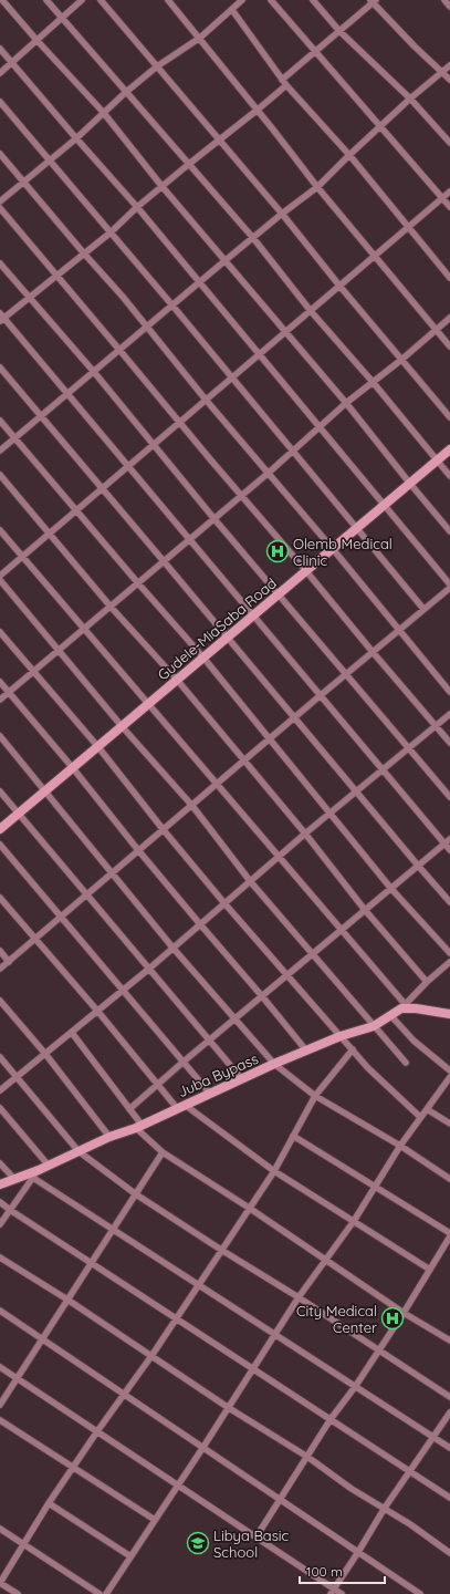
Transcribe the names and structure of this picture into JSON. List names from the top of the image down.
{
  "streets": {
    "main road": ["Gudele-MiaSaba Road", "Juba Bypass"]
  },
  "places": {
    "hospital": ["Olemb Medical Clinic", "City Medical Center"],
    "school or university": ["Libya Basic School"]
  },
  "scale_bar": "100 m"
}
